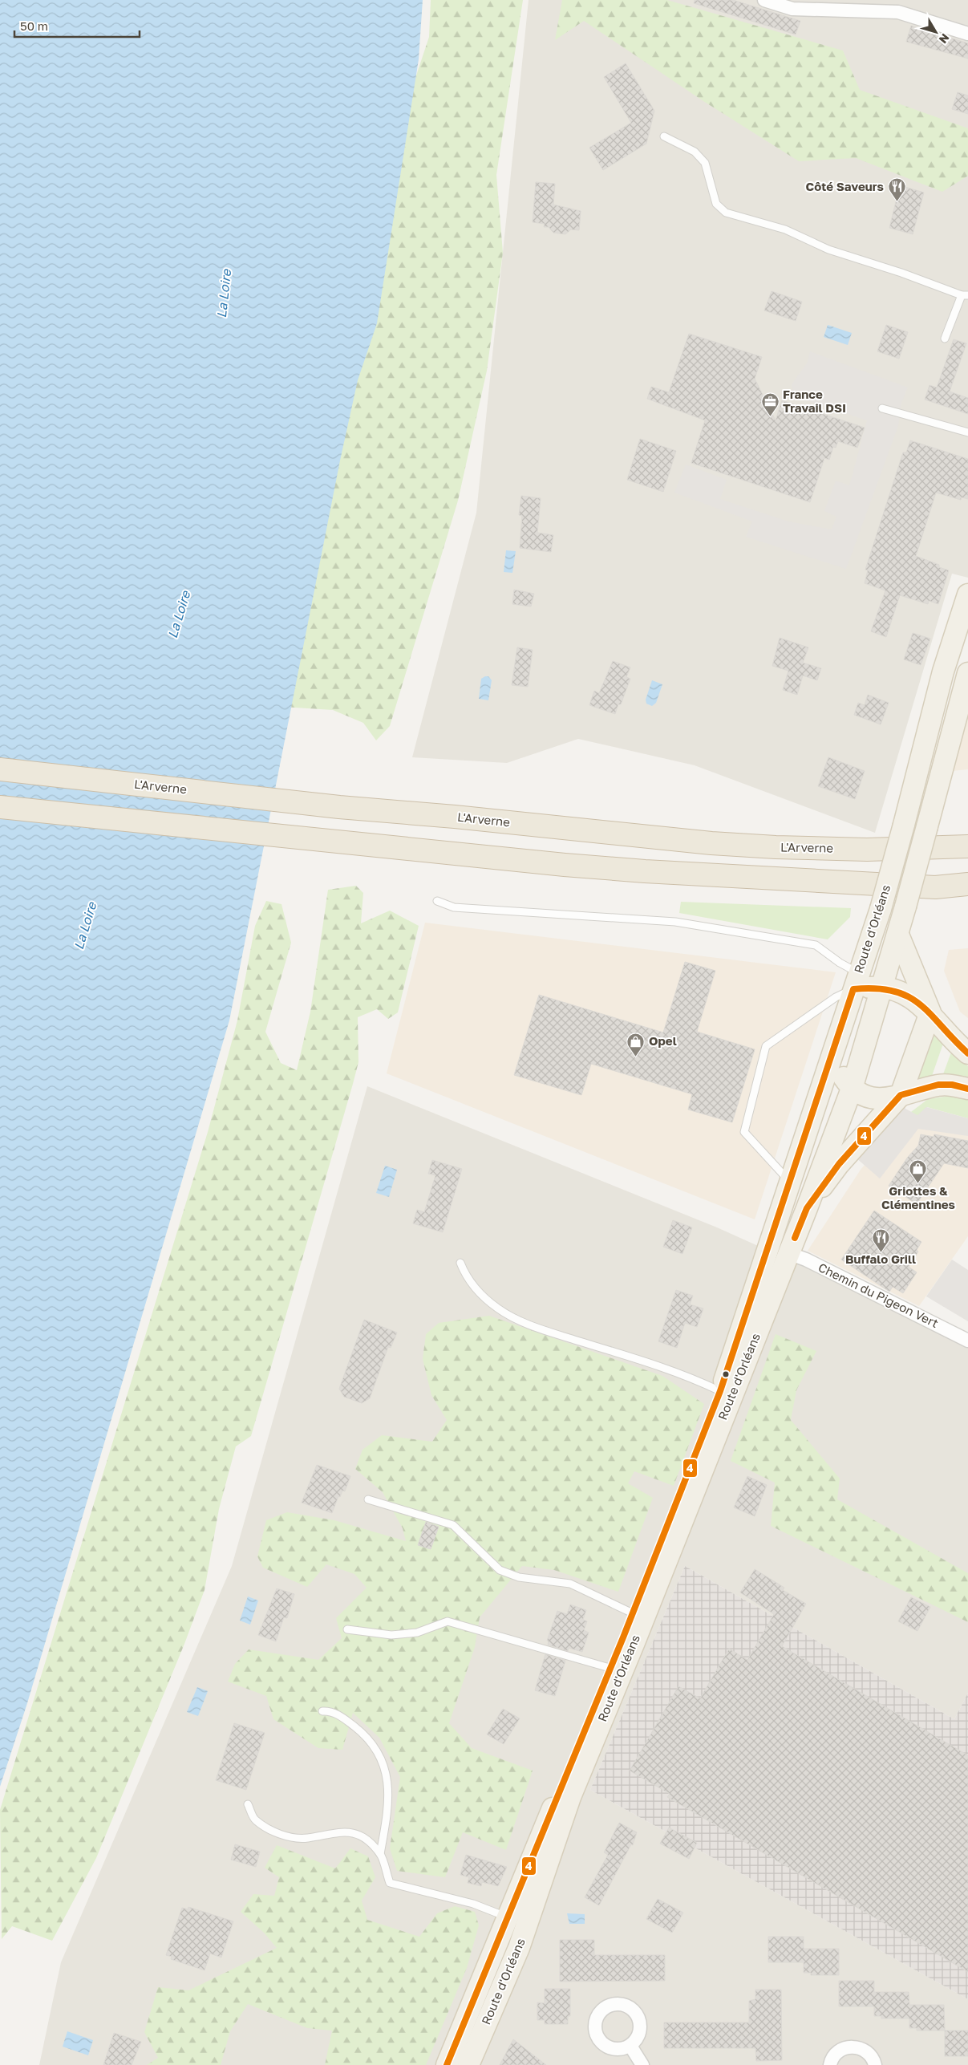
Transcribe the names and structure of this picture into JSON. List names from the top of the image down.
{
  "streets": {
    "highway": ["L'Arverne"],
    "main road": ["Route d'Orléans"],
    "street": ["Chemin du Pigeon Vert"]
  },
  "crossings": [
    ["Route d'Orléans", "Chemin du Pigeon Vert"]
  ],
  "water": ["La Loire"],
  "places": {
    "restaurant": ["Côté Saveurs", "Buffalo Grill"],
    "office": ["France Travail DSI"],
    "shop": ["Opel", "Griottes & Clémentines"]
  },
  "lines": ["transit line 4"],
  "scale_bar": "50 m",
  "north": "bottom right"
}
